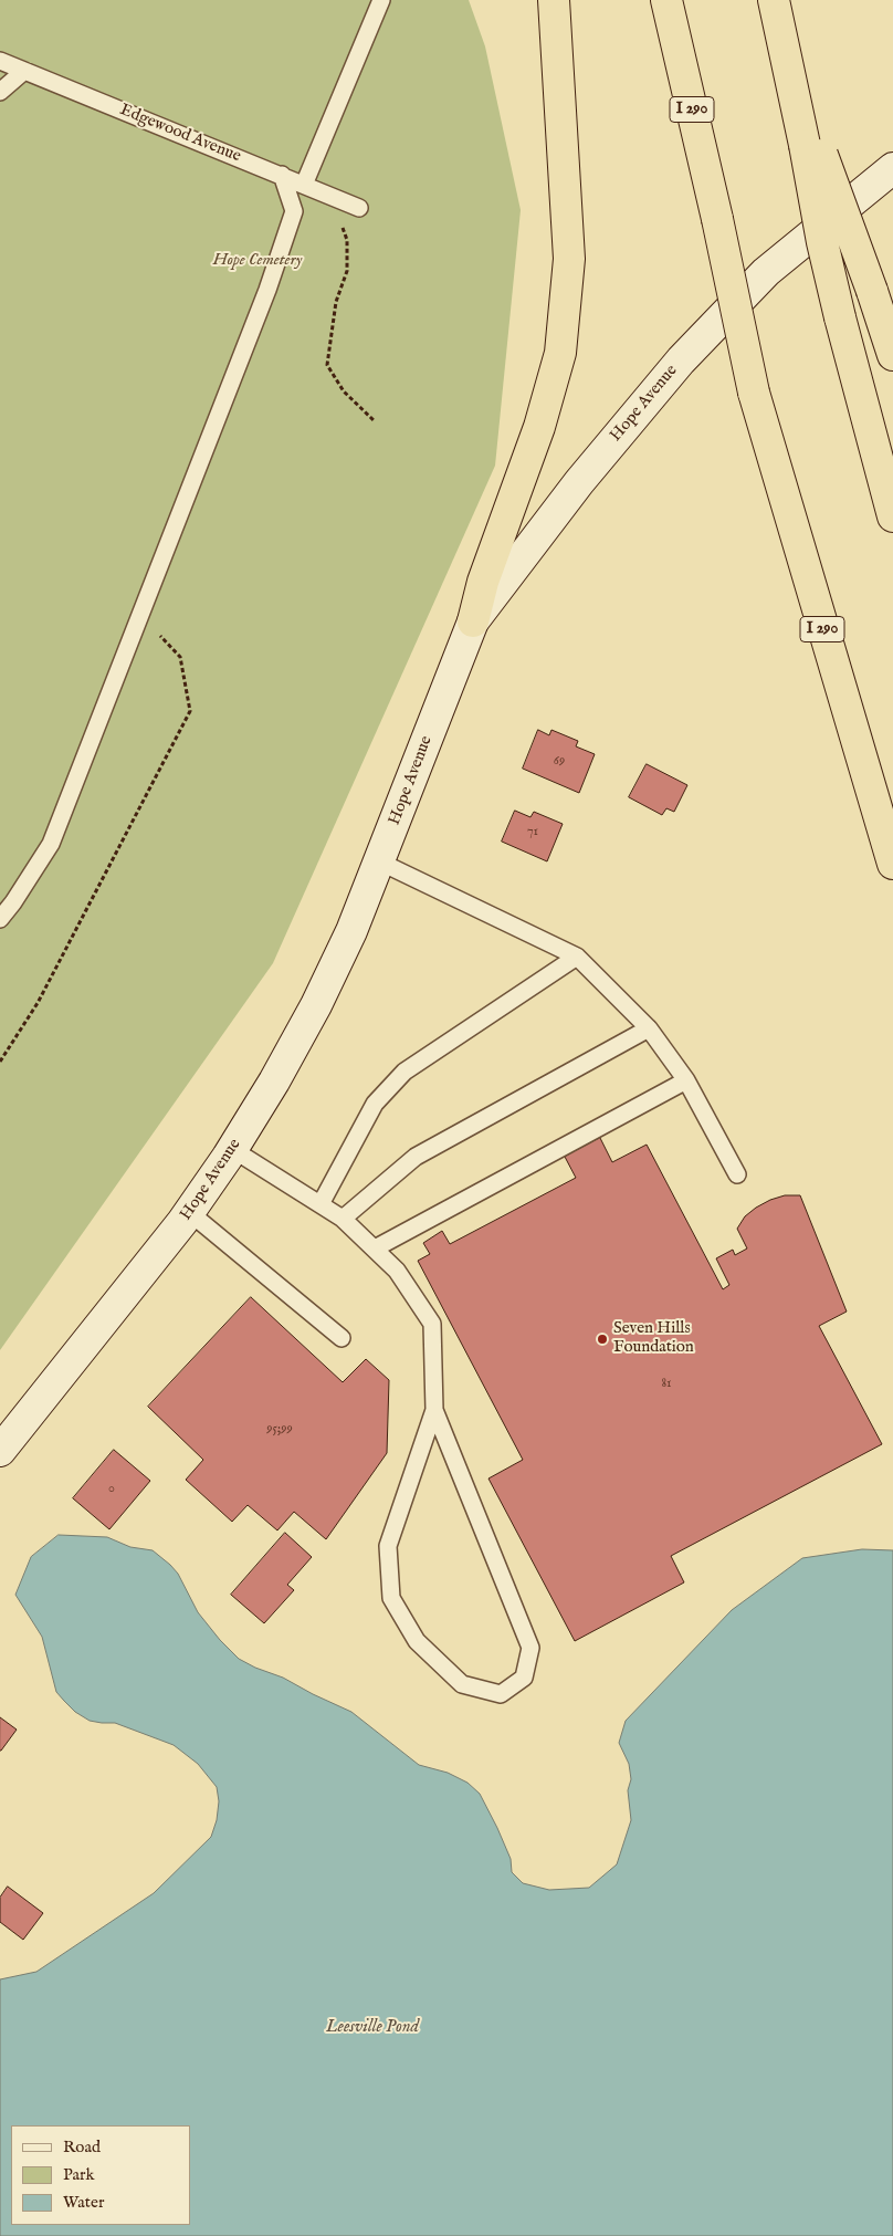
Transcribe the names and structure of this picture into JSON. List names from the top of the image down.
{
  "streets": {
    "highway": ["I 290"],
    "main road": ["Hope Avenue"],
    "lane": ["Edgewood Avenue"]
  },
  "water": ["Leesville Pond"],
  "parks": ["Hope Cemetery"],
  "places": ["Seven Hills Foundation"],
  "house_numbers": [
    "69",
    "71",
    "81",
    "95;99",
    "0"
  ],
  "legend": ["Road", "Park", "Water"]
}
